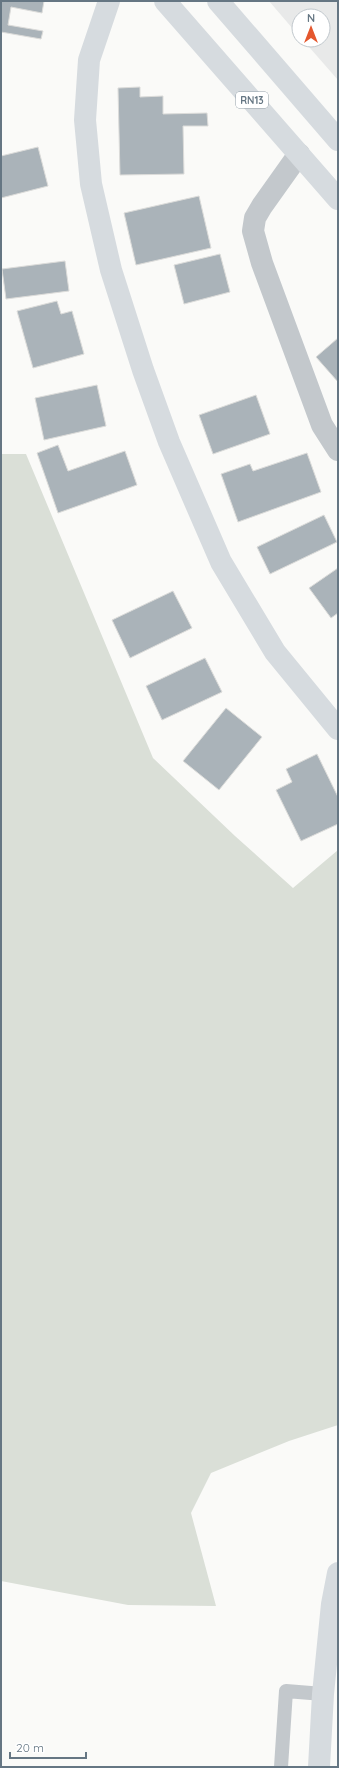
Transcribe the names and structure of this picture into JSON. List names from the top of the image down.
{
  "streets": {
    "main road": ["RN13"]
  },
  "scale_bar": "20 m",
  "north": "top"
}
